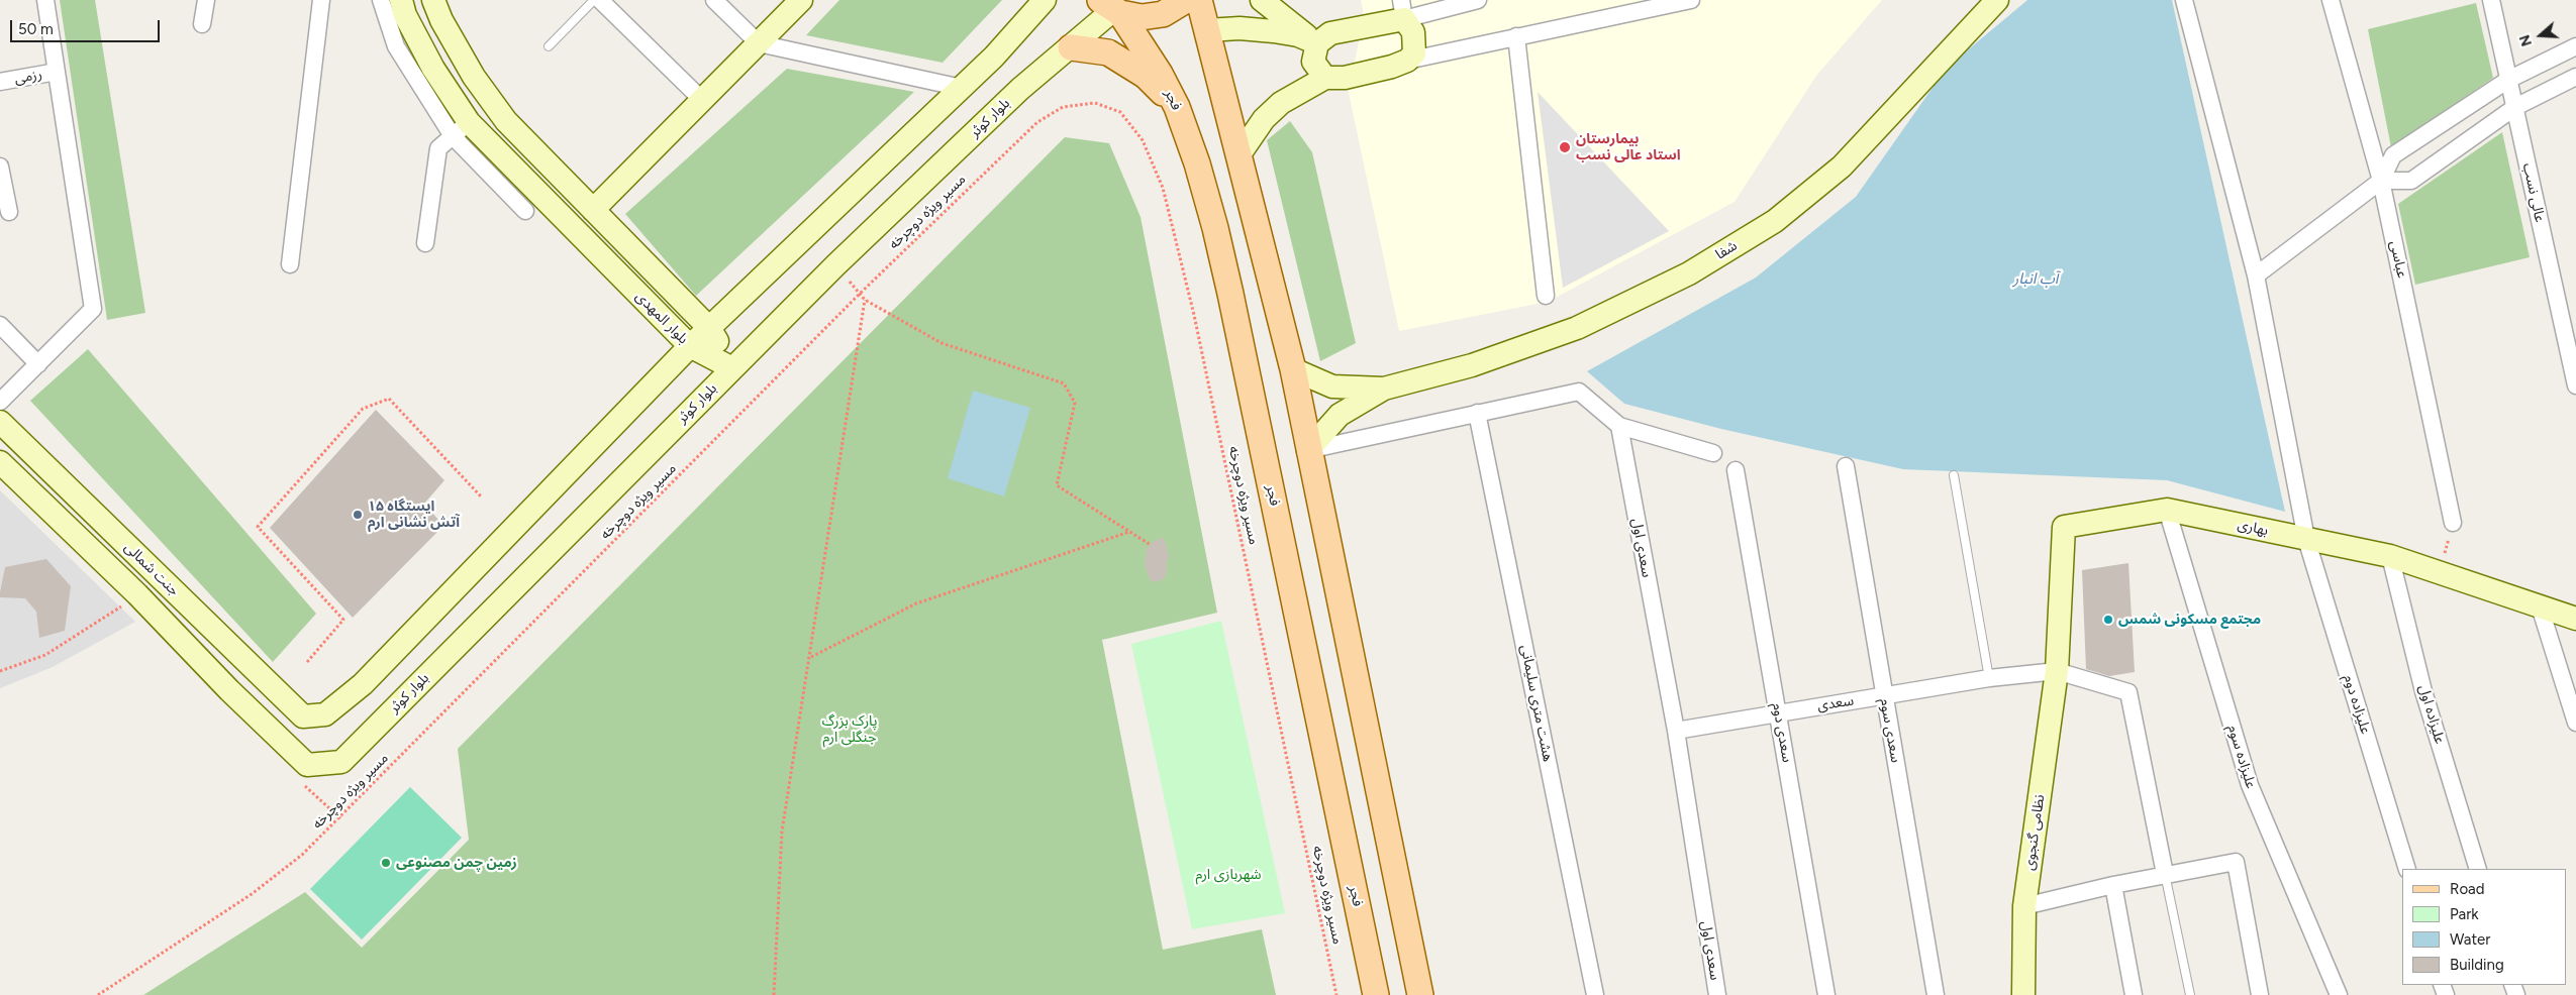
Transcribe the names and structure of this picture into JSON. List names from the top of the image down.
{
  "streets": {
    "main road": [
      "فجر",
      "بلوار کوثر",
      "شفا",
      "بلوار المهدی",
      "بهاری",
      "جنت شمالی",
      "نظامی گنجوی"
    ],
    "street": [
      "رزمی",
      "عالی نسب",
      "عباسی",
      "سعدی اول",
      "هشت متری سلیمانی",
      "سعدی",
      "علیزاده دوم",
      "علیزاده اول",
      "سعدی سوم",
      "سعدی دوم",
      "علیزاده سوم"
    ],
    "path": ["مسیر ویژه دوچرخه"]
  },
  "crossings": [
    ["فجر", "بلوار کوثر"],
    ["بلوار کوثر", "بلوار المهدی"],
    ["بلوار کوثر", "جنت شمالی"],
    ["بهاری", "سعدی"],
    ["بهاری", "علیزاده دوم"],
    ["بهاری", "علیزاده اول"],
    ["بهاری", "علیزاده سوم"],
    ["بهاری", "نظامی گنجوی"],
    ["سعدی اول", "سعدی"],
    ["سعدی", "سعدی سوم"],
    ["سعدی", "سعدی دوم"],
    ["سعدی", "نظامی گنجوی"]
  ],
  "water": ["آب انبار"],
  "parks": ["پارک بزرگ جنگلی ارم", "شهربازی ارم"],
  "places": [
    "بیمارستان استاد عالی نسب",
    "ایستگاه ۱۵ آتش نشانی ارم",
    "مجتمع مسکونی شمس",
    "زمین چمن مصنوعی"
  ],
  "legend": [
    "Road",
    "Park",
    "Water",
    "Building"
  ],
  "scale_bar": "50 m",
  "north": "left"
}
